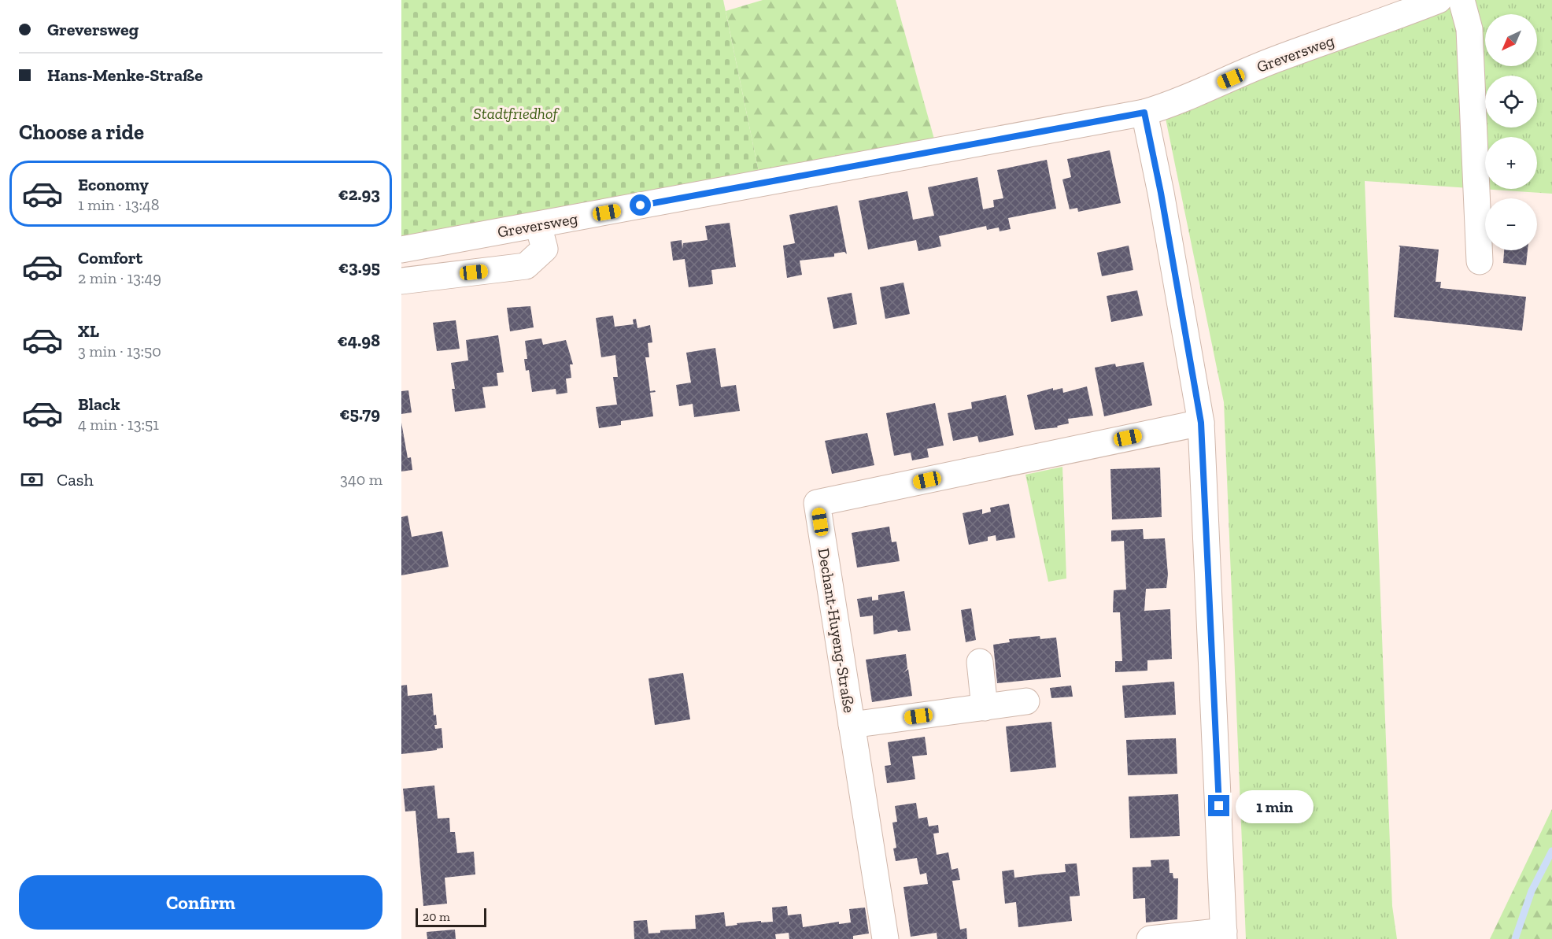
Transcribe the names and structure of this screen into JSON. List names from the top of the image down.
{
  "streets": {
    "street": ["Greversweg", "Dechant-Huyeng-Straße"]
  },
  "parks": ["Stadtfriedhof"],
  "scale_bar": "20 m",
  "north": "bottom left",
  "page": {
    "banner": ["Greversweg", "Hans-Menke-Straße"],
    "map_buttons": ["+", "−"],
    "heading": "Choose a ride",
    "list": [
      {
        "name": "Economy",
        "note": "1 min · 13:48",
        "value": "€2.93"
      },
      {
        "name": "Comfort",
        "note": "2 min · 13:49",
        "value": "€3.95"
      },
      {
        "name": "XL",
        "note": "3 min · 13:50",
        "value": "€4.98"
      },
      {
        "name": "Black",
        "note": "4 min · 13:51",
        "value": "€5.79"
      }
    ],
    "pay": ["Cash", "340 m"],
    "bubble": "1 min",
    "buttons": "Confirm",
    "scale": "20 m"
  }
}
